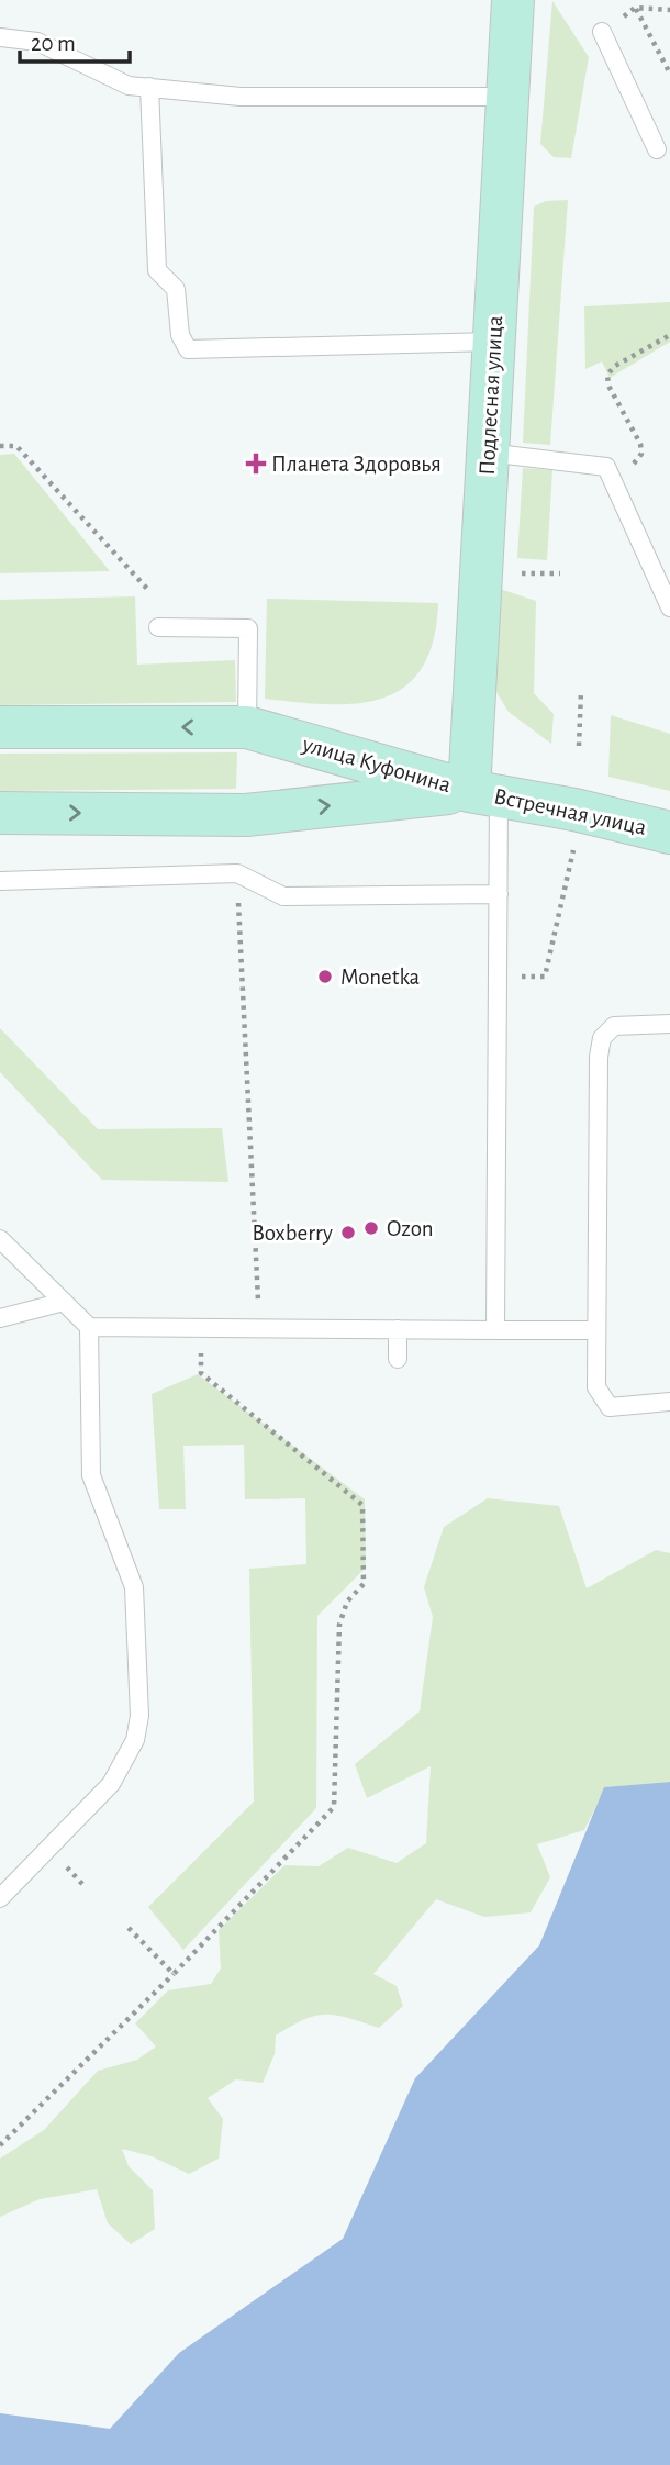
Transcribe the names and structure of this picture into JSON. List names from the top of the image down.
{
  "streets": {
    "main road": ["Подлесная улица", "улица Куфонина", "Встречная улица"]
  },
  "crossings": [
    ["Подлесная улица", "улица Куфонина"],
    ["Подлесная улица", "Встречная улица"],
    ["улица Куфонина", "Встречная улица"]
  ],
  "places": {
    "health": ["Планета Здоровья"],
    "other": ["Monetka", "Ozon", "Boxberry"]
  },
  "scale_bar": "20 m"
}
